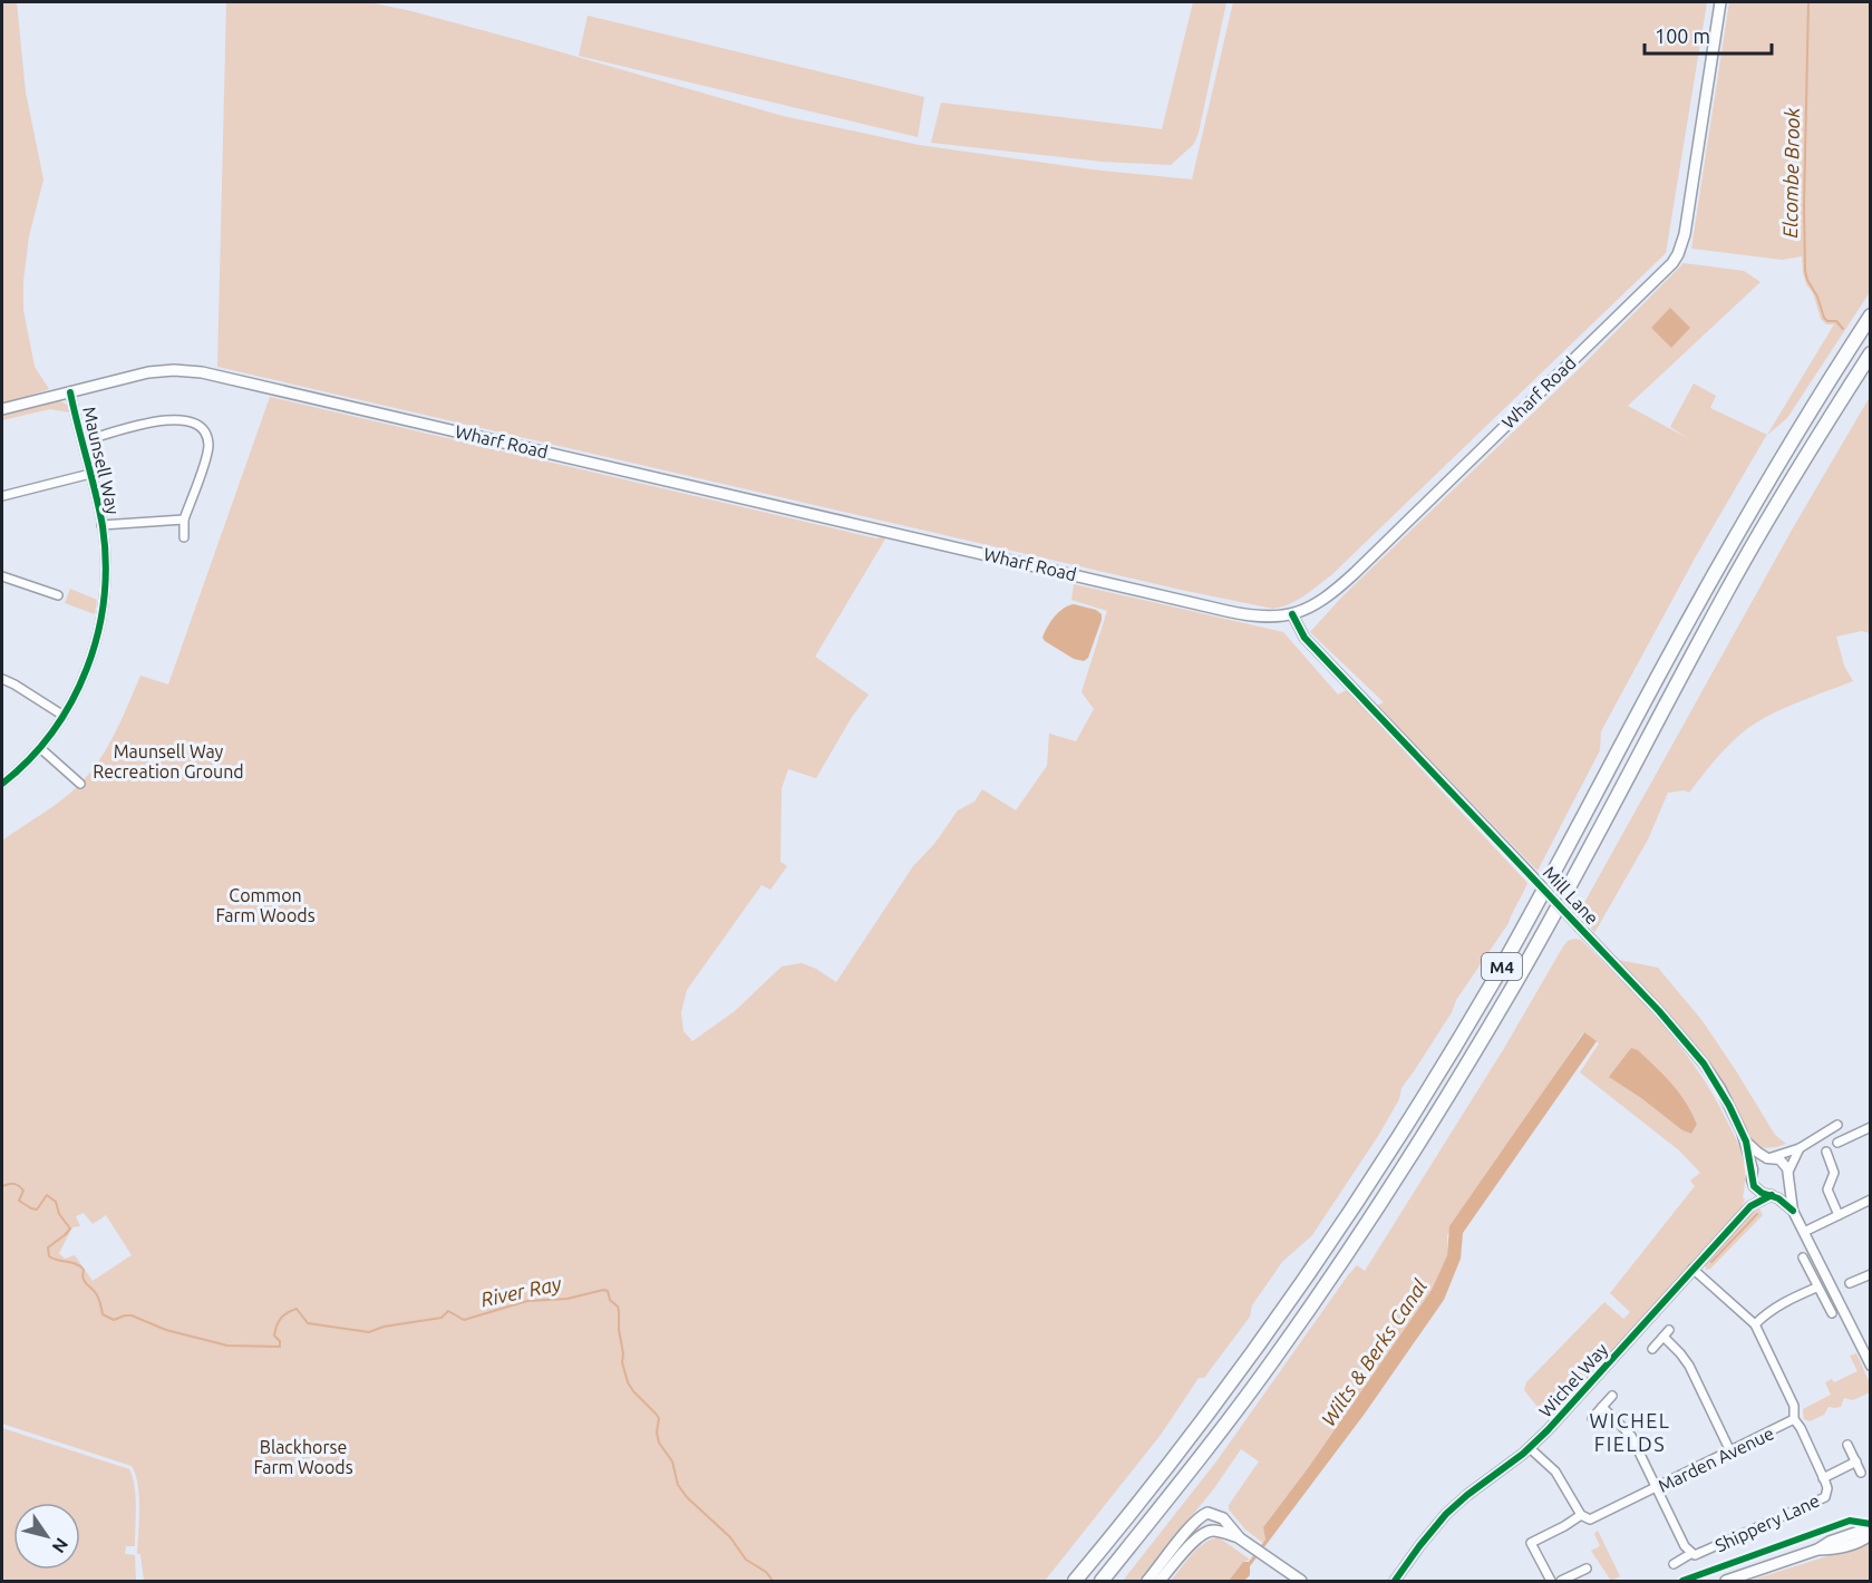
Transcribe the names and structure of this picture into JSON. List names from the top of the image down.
{
  "streets": {
    "highway": ["M4"],
    "main road": ["Wharf Road"],
    "street": [
      "Maunsell Way",
      "Mill Lane",
      "Wichel Way",
      "Marden Avenue",
      "Shippery Lane"
    ]
  },
  "crossings": [
    ["Wharf Road", "Maunsell Way"],
    ["Wharf Road", "Mill Lane"],
    ["Mill Lane", "Wichel Way"],
    ["Wichel Way", "Marden Avenue"],
    ["Marden Avenue", "Shippery Lane"]
  ],
  "districts": ["WICHEL FIELDS"],
  "water": ["Elcombe Brook", "River Ray", "Wilts & Berks Canal"],
  "parks": ["Maunsell Way Recreation Ground", "Common Farm Woods", "Blackhorse Farm Woods"],
  "scale_bar": "100 m",
  "north": "bottom right"
}
